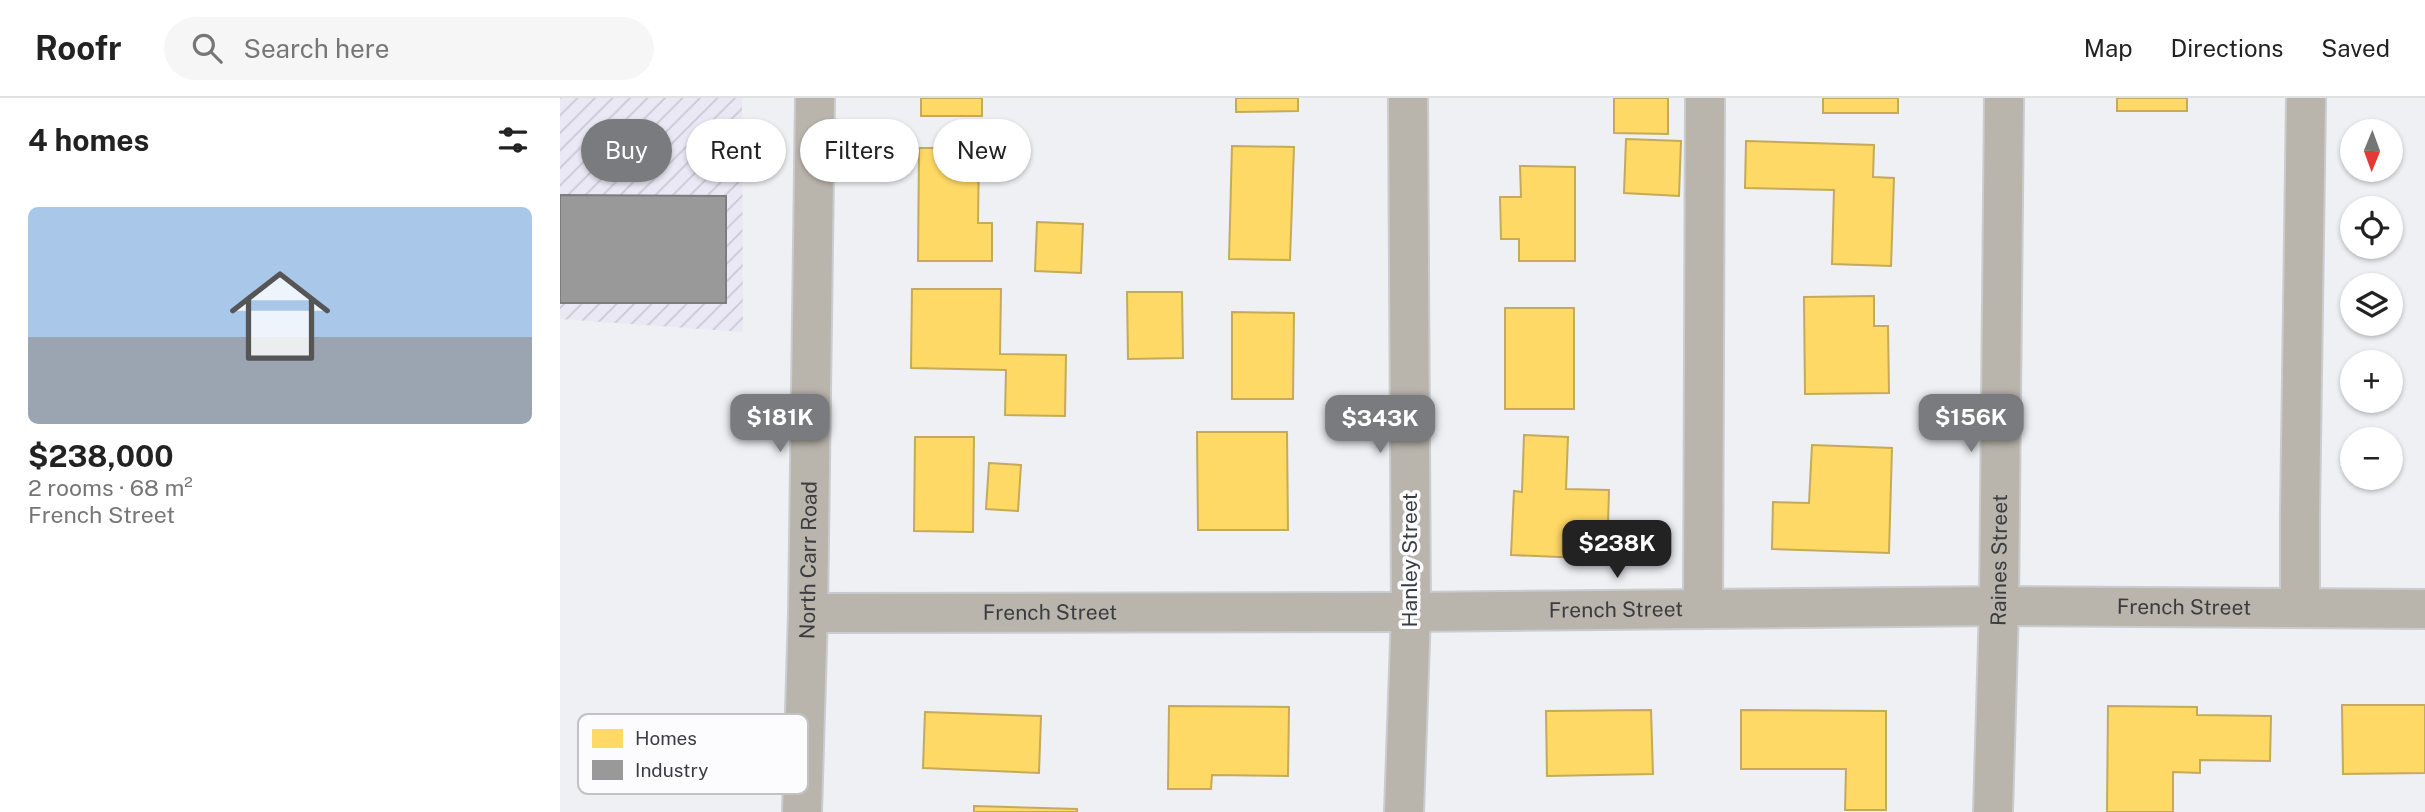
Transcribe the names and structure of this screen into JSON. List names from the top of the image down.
{
  "streets": {
    "street": [
      "North Carr Road",
      "Hanley Street",
      "Raines Street",
      "French Street"
    ]
  },
  "crossings": [
    ["North Carr Road", "French Street"],
    ["Hanley Street", "French Street"],
    ["Raines Street", "French Street"]
  ],
  "legend": ["Homes", "Industry"],
  "north": "bottom",
  "page": {
    "header": "Roofr",
    "search": "Search here",
    "nav": ["Map", "Directions", "Saved"],
    "heading": "4 homes",
    "map_buttons": ["+", "−"],
    "chip": [
      "Buy",
      "Rent",
      "Filters",
      "New"
    ],
    "list": [
      {
        "name": "$238,000",
        "note": "2 rooms · 68 m² · French Street"
      }
    ],
    "price": [
      "$181K",
      "$156K",
      "$343K",
      "$238K"
    ]
  }
}
